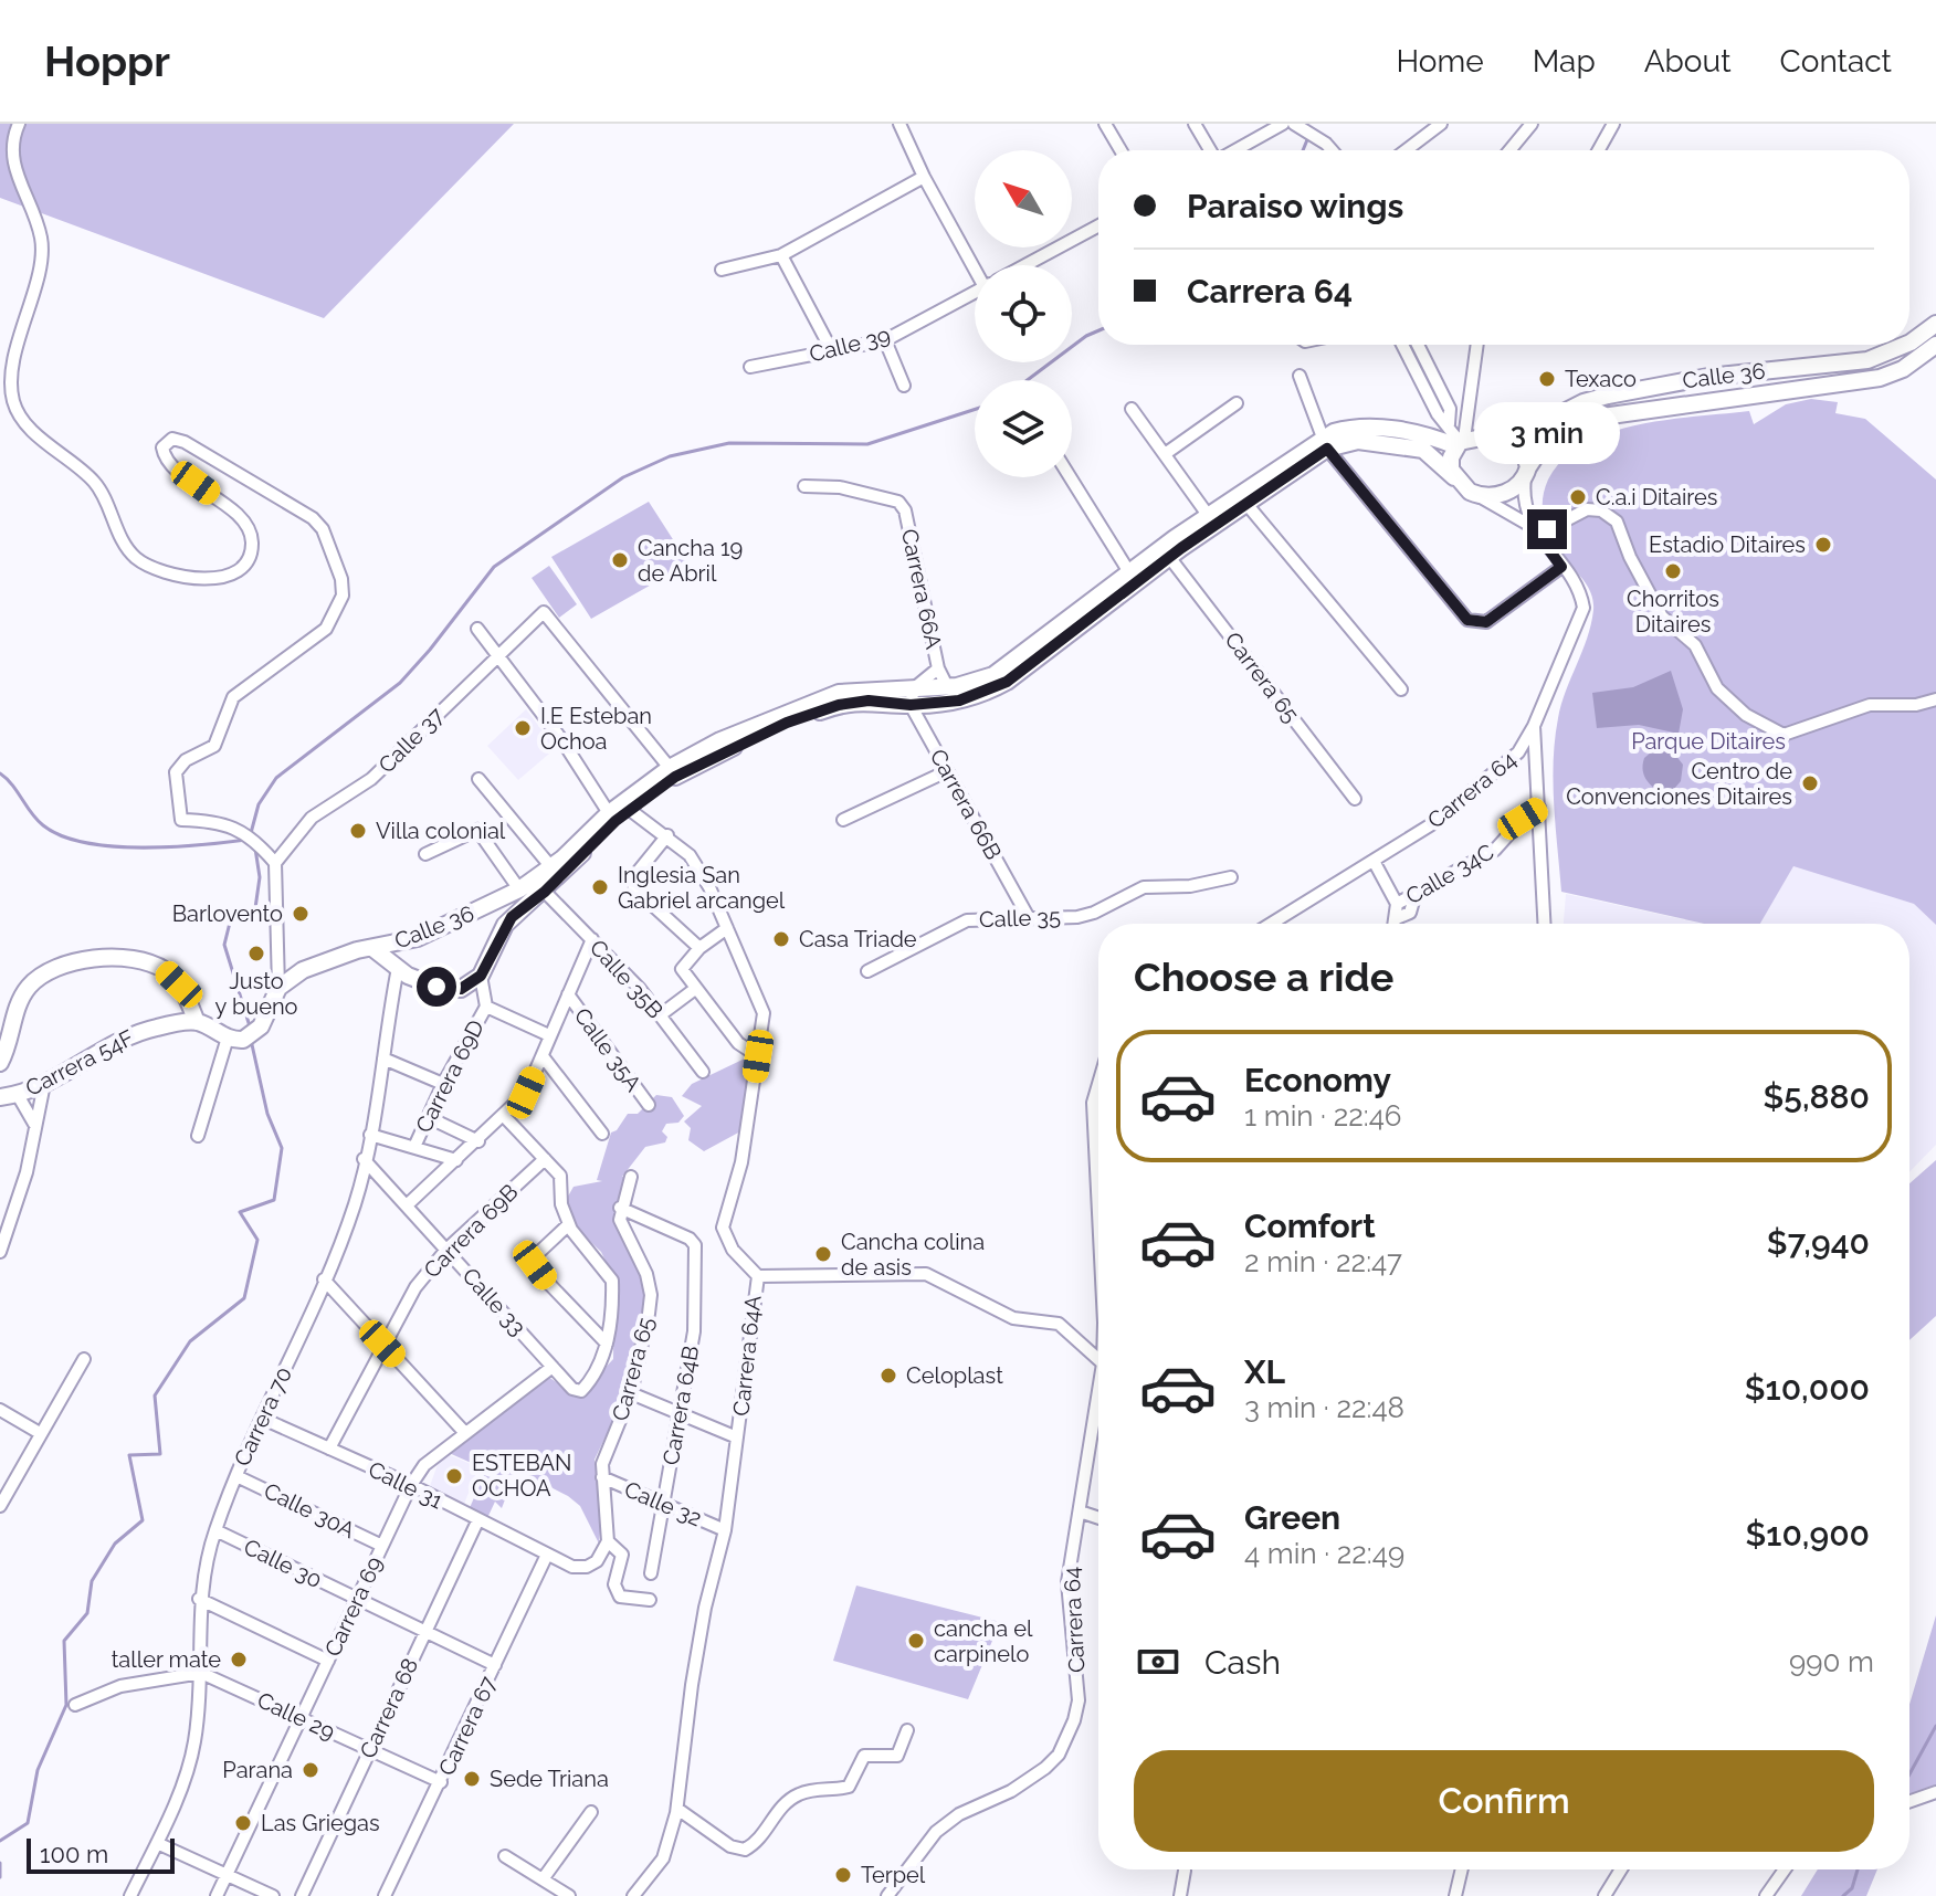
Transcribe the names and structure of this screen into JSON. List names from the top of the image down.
{
  "streets": {
    "main road": ["Calle 36", "Carrera 54F"],
    "street": [
      "Calle 39",
      "Carrera 66A",
      "Carrera 65",
      "Calle 37",
      "Carrera 64",
      "Carrera 66B",
      "Calle 34C",
      "Calle 35",
      "Calle 35B",
      "Calle 35A",
      "Carrera 69D",
      "Carrera 69B",
      "Calle 33",
      "Carrera 64A",
      "Carrera 64B",
      "Carrera 70",
      "Calle 31",
      "Calle 32",
      "Calle 30A",
      "Calle 30",
      "Carrera 69",
      "Carrera 68",
      "Calle 29",
      "Carrera 67"
    ]
  },
  "crossings": [
    ["Calle 36", "Carrera 66A"],
    ["Calle 36", "Carrera 65"],
    ["Calle 36", "Calle 37"],
    ["Calle 36", "Carrera 64"],
    ["Calle 36", "Carrera 66B"],
    ["Calle 36", "Calle 35B"],
    ["Calle 36", "Carrera 64A"],
    ["Carrera 65", "Carrera 64B"],
    ["Carrera 65", "Calle 32"],
    ["Carrera 66B", "Calle 35"],
    ["Carrera 69B", "Calle 33"],
    ["Carrera 69B", "Calle 31"],
    ["Calle 33", "Carrera 70"],
    ["Calle 33", "Carrera 69"],
    ["Carrera 64A", "Calle 32"],
    ["Carrera 64B", "Calle 32"],
    ["Carrera 70", "Calle 31"],
    ["Carrera 70", "Calle 30A"],
    ["Carrera 70", "Calle 30"],
    ["Carrera 70", "Calle 29"],
    ["Calle 31", "Carrera 69"],
    ["Calle 31", "Carrera 68"],
    ["Calle 31", "Carrera 67"],
    ["Calle 30A", "Carrera 69"],
    ["Calle 30", "Carrera 69"],
    ["Calle 30", "Carrera 68"],
    ["Calle 30", "Carrera 67"],
    ["Carrera 69", "Calle 29"],
    ["Carrera 68", "Calle 29"],
    ["Calle 29", "Carrera 67"]
  ],
  "parks": ["Parque Ditaires"],
  "places": [
    "Texaco",
    "C.a.i Ditaires",
    "Estadio Ditaires",
    "Cancha 19 de Abril",
    "Chorritos Ditaires",
    "I.E Esteban Ochoa",
    "Centro de Convenciones Ditaires",
    "Villa colonial",
    "Inglesia San Gabriel arcangel",
    "Barlovento",
    "Casa Triade",
    "Justo y bueno",
    "Cancha colina de asis",
    "Celoplast",
    "ESTEBAN OCHOA",
    "cancha el carpinelo",
    "taller mate",
    "Parana",
    "Sede Triana",
    "Las Griegas",
    "Terpel"
  ],
  "scale_bar": "100 m",
  "north": "top left",
  "page": {
    "header": "Hoppr",
    "nav": [
      "Home",
      "Map",
      "About",
      "Contact"
    ],
    "banner": ["Paraiso wings", "Carrera 64"],
    "bubble": "3 min",
    "heading": "Choose a ride",
    "list": [
      {
        "name": "Economy",
        "note": "1 min · 22:46",
        "value": "$5,880"
      },
      {
        "name": "Comfort",
        "note": "2 min · 22:47",
        "value": "$7,940"
      },
      {
        "name": "XL",
        "note": "3 min · 22:48",
        "value": "$10,000"
      },
      {
        "name": "Green",
        "note": "4 min · 22:49",
        "value": "$10,900"
      }
    ],
    "pay": ["Cash", "990 m"],
    "buttons": "Confirm",
    "scale": "100 m"
  }
}
